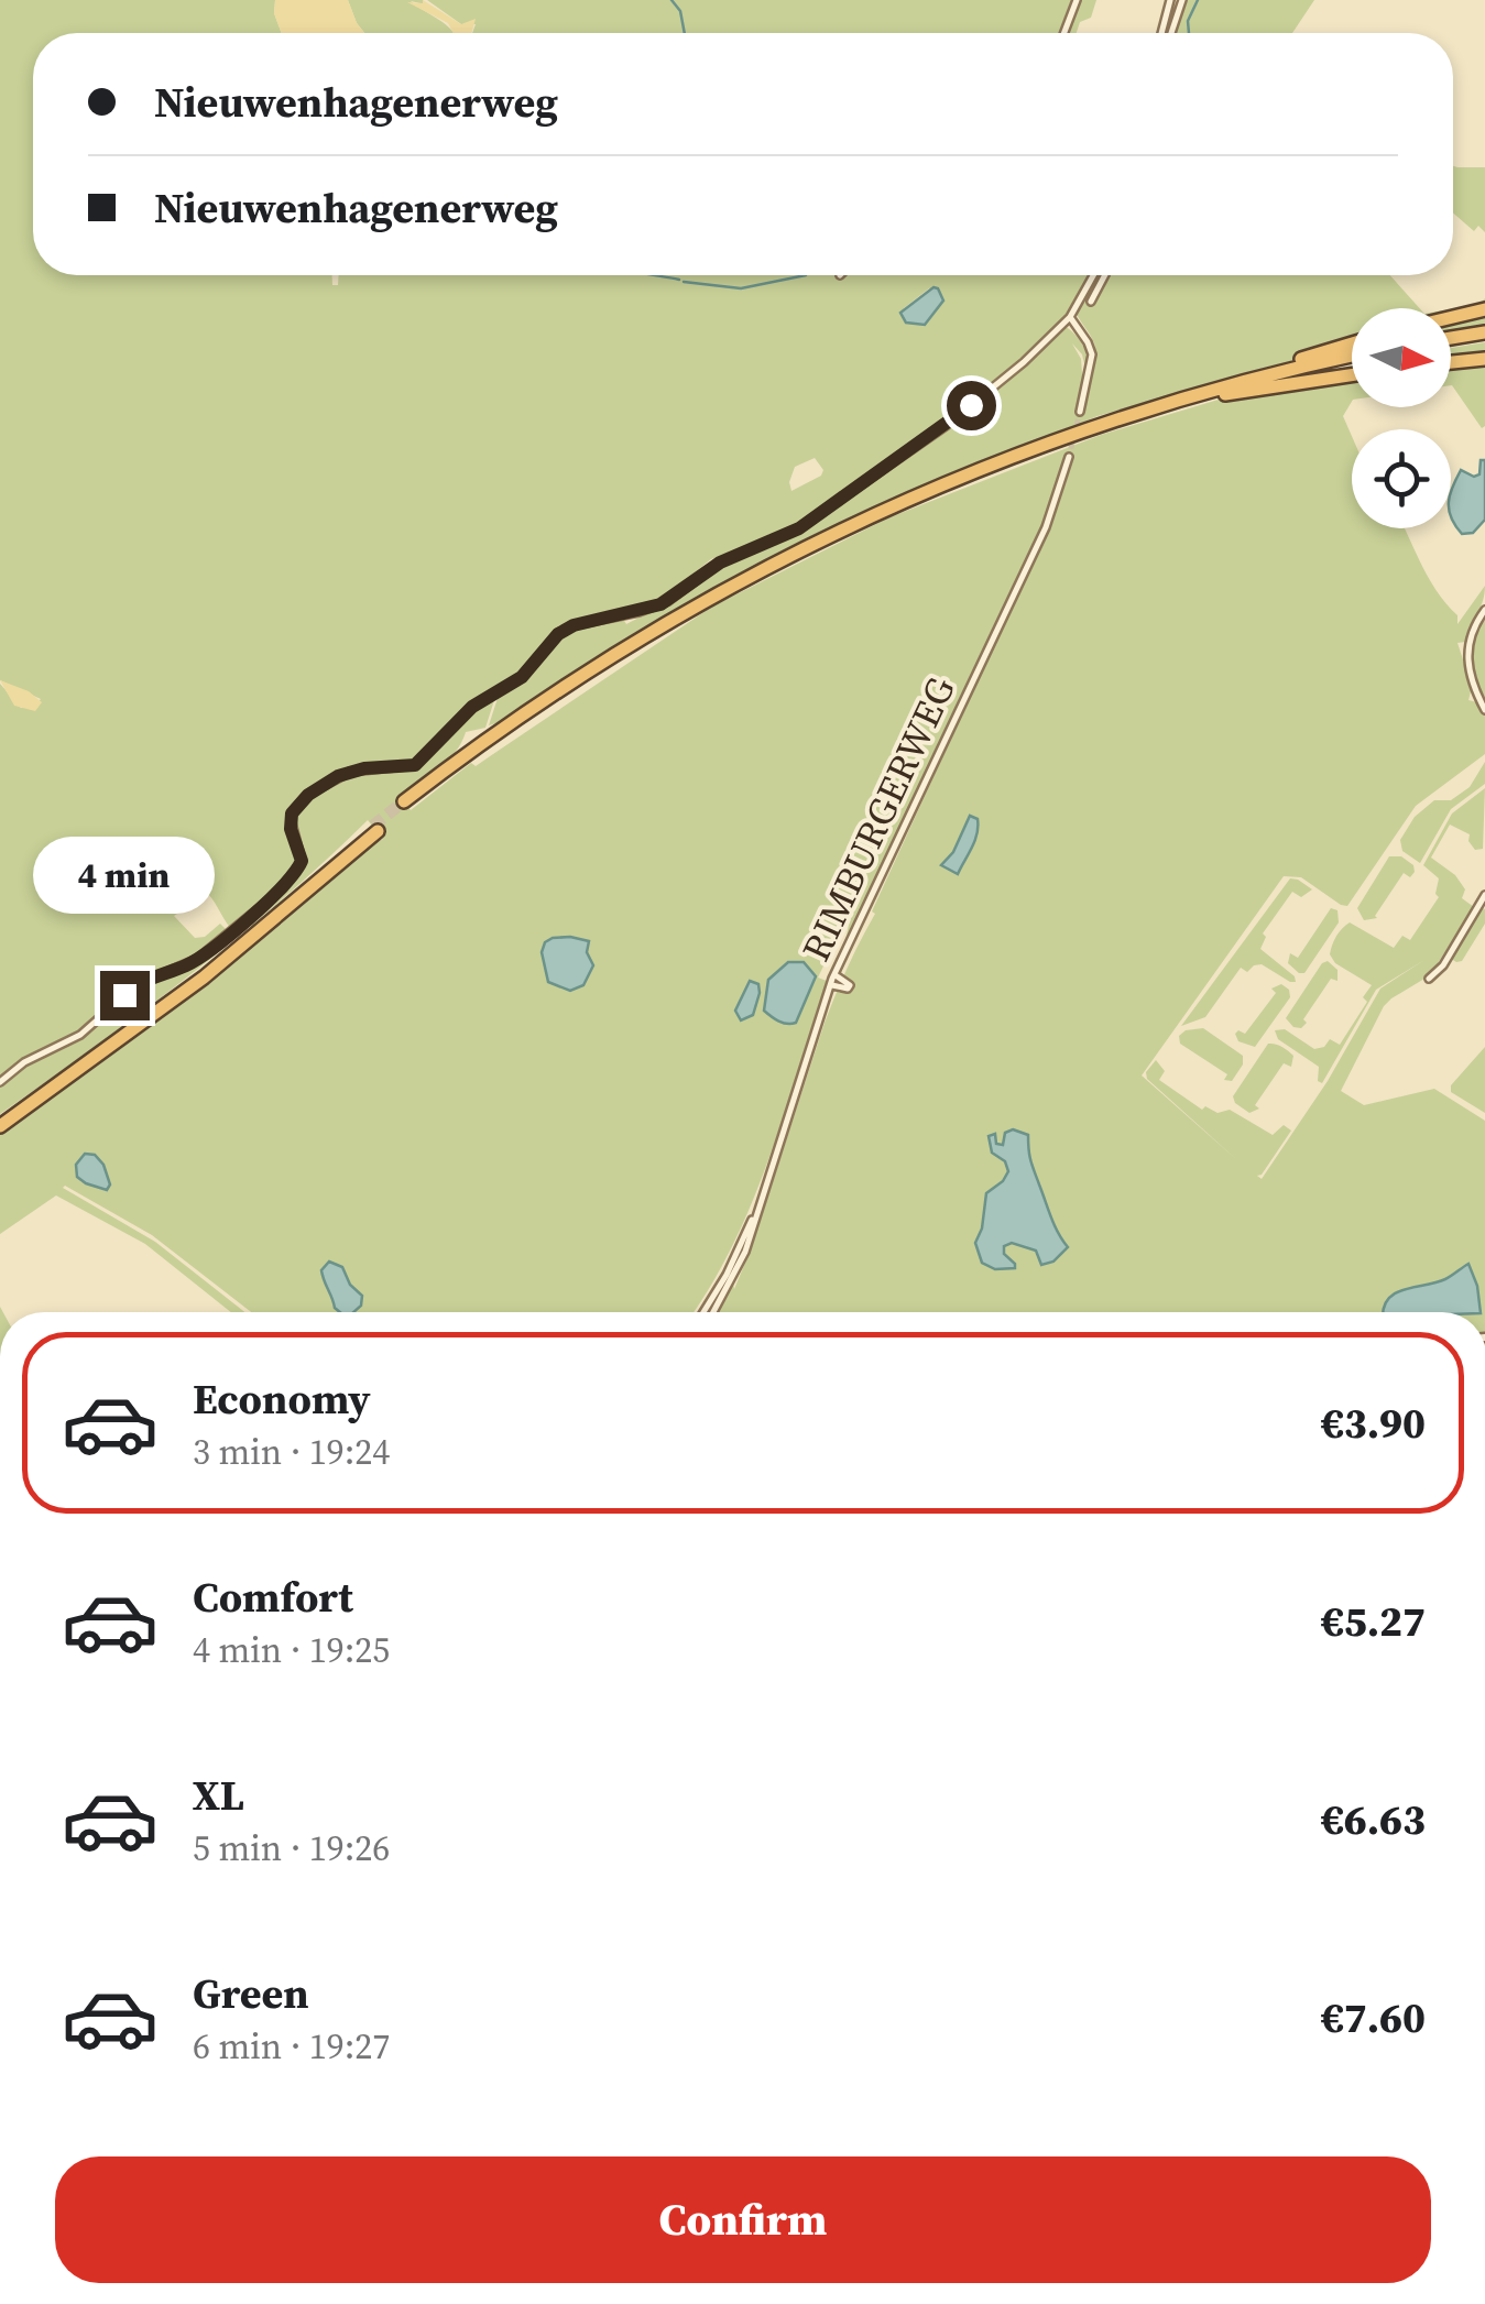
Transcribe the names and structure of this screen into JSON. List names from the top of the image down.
{
  "streets": {
    "street": ["RIMBURGERWEG"]
  },
  "north": "right",
  "page": {
    "banner": ["Nieuwenhagenerweg", "Nieuwenhagenerweg"],
    "bubble": "4 min",
    "list": [
      {
        "name": "Economy",
        "note": "3 min · 19:24",
        "value": "€3.90"
      },
      {
        "name": "Comfort",
        "note": "4 min · 19:25",
        "value": "€5.27"
      },
      {
        "name": "XL",
        "note": "5 min · 19:26",
        "value": "€6.63"
      },
      {
        "name": "Green",
        "note": "6 min · 19:27",
        "value": "€7.60"
      }
    ],
    "buttons": "Confirm"
  }
}
